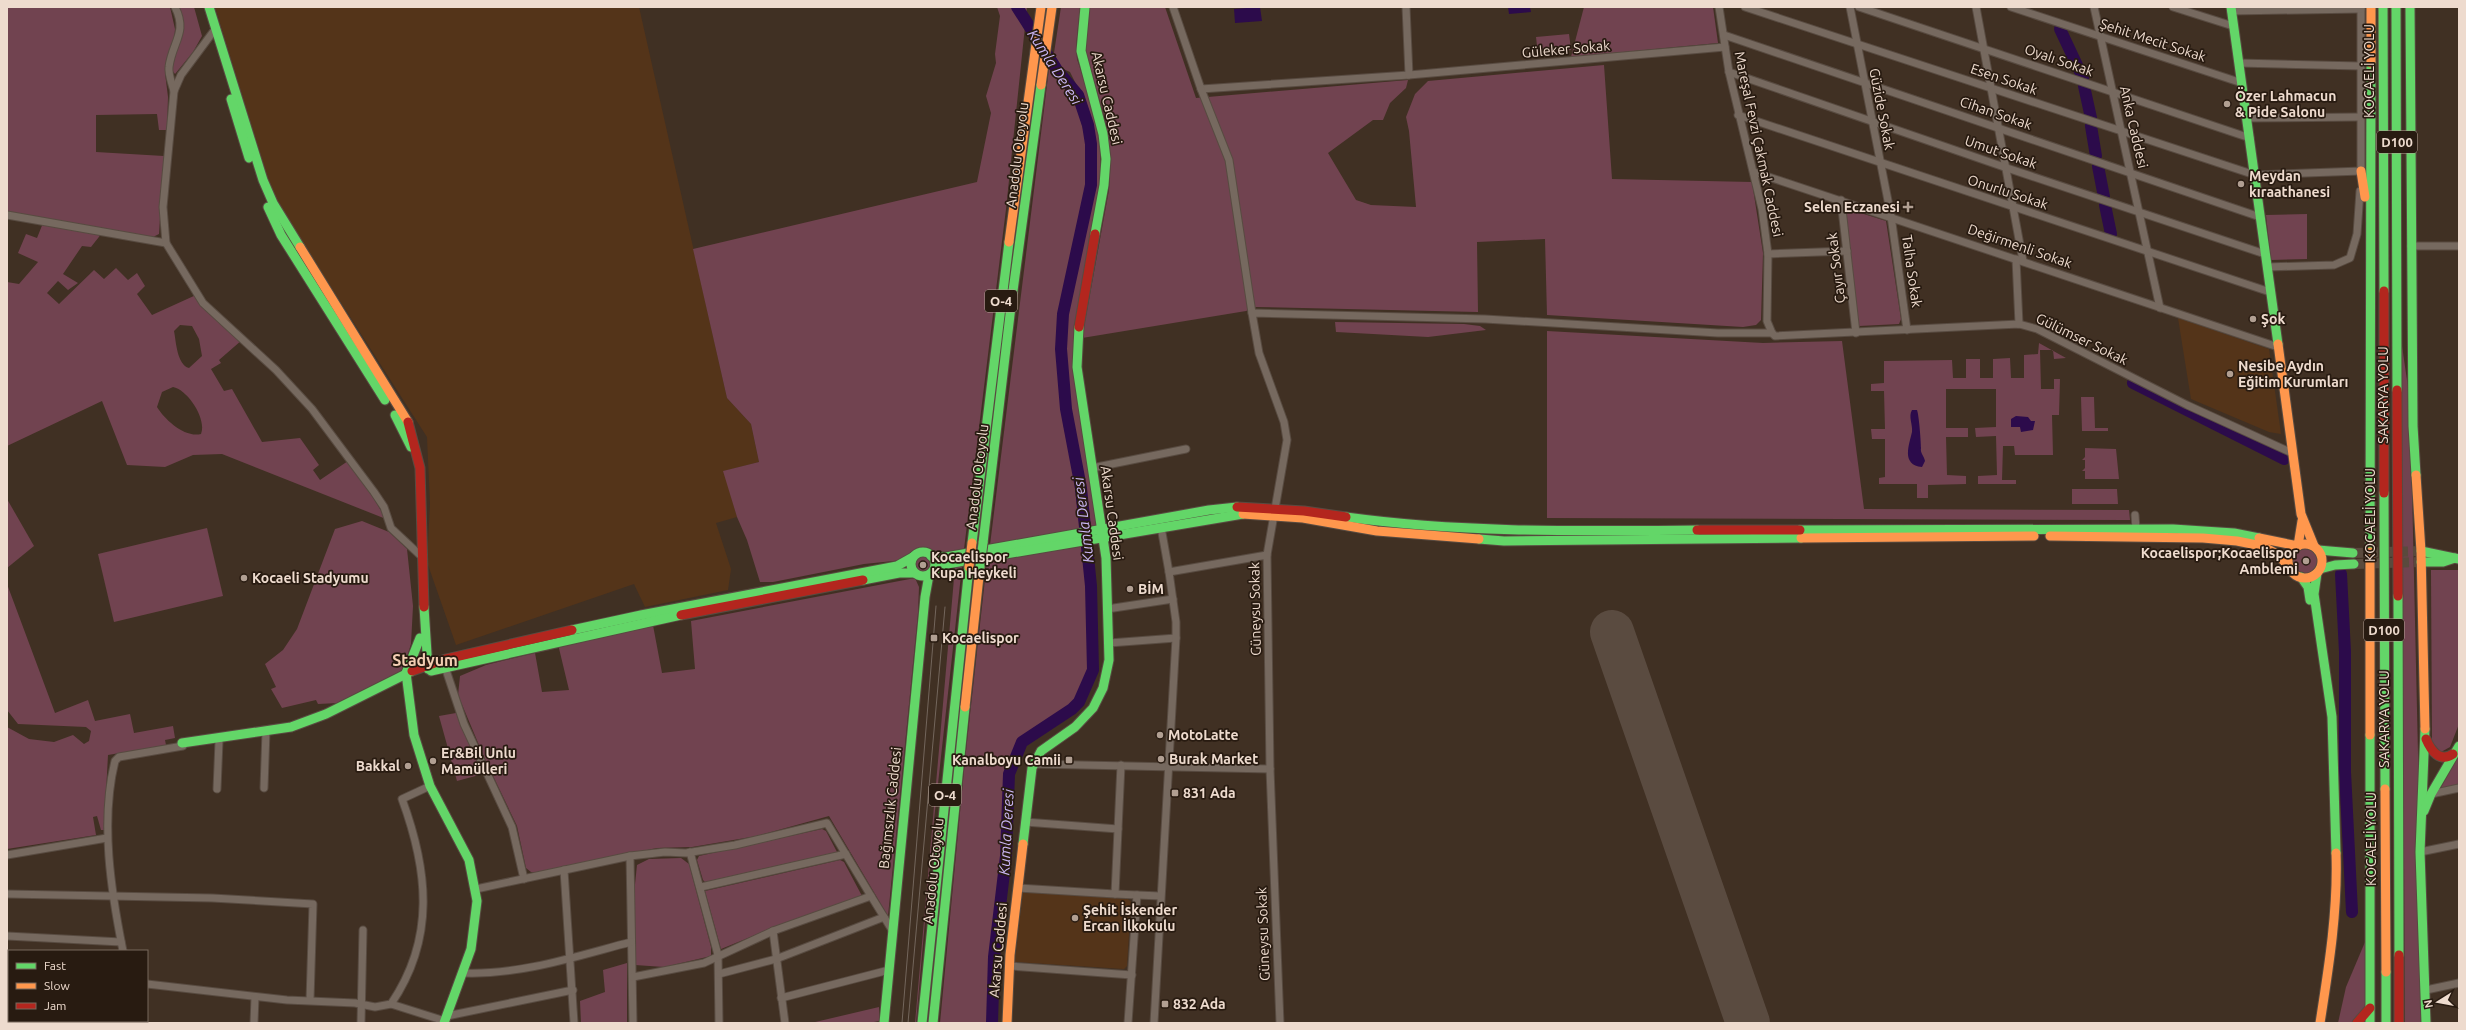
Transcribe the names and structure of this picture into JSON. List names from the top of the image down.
{
  "streets": {
    "main road": [
      "KOCAELİ YOLU",
      "Akarsu Caddesi",
      "D100",
      "Anadolu Otoyolu",
      "O-4",
      "SAKARYA YOLU",
      "Bağımsızlık Caddesi"
    ],
    "street": [
      "Şehit Mecit Sokak",
      "Güleker Sokak",
      "Oyalı Sokak",
      "Esen Sokak",
      "Güzide Sokak",
      "Cihan Sokak",
      "Anka Caddesi",
      "Mareşal Fevzi Çakmak Caddesi",
      "Umut Sokak",
      "Onurlu Sokak",
      "Değirmenli Sokak",
      "Çayır Sokak",
      "Talha Sokak",
      "Gülümser Sokak",
      "Güneysu Sokak"
    ]
  },
  "crossings": [
    ["Şehit Mecit Sokak", "Anka Caddesi"],
    ["Güleker Sokak", "Mareşal Fevzi Çakmak Caddesi"],
    ["Oyalı Sokak", "Anka Caddesi"],
    ["Esen Sokak", "Güzide Sokak"],
    ["Esen Sokak", "Anka Caddesi"],
    ["Güzide Sokak", "Cihan Sokak"],
    ["Güzide Sokak", "Umut Sokak"],
    ["Güzide Sokak", "Onurlu Sokak"],
    ["Güzide Sokak", "Değirmenli Sokak"],
    ["Güzide Sokak", "Talha Sokak"],
    ["Cihan Sokak", "Anka Caddesi"],
    ["Cihan Sokak", "Mareşal Fevzi Çakmak Caddesi"],
    ["Anka Caddesi", "Umut Sokak"],
    ["Anka Caddesi", "Onurlu Sokak"],
    ["Anka Caddesi", "Değirmenli Sokak"],
    ["Mareşal Fevzi Çakmak Caddesi", "Umut Sokak"],
    ["Mareşal Fevzi Çakmak Caddesi", "Onurlu Sokak"],
    ["Mareşal Fevzi Çakmak Caddesi", "Değirmenli Sokak"],
    ["Mareşal Fevzi Çakmak Caddesi", "Gülümser Sokak"],
    ["Değirmenli Sokak", "Çayır Sokak"],
    ["Değirmenli Sokak", "Talha Sokak"],
    ["Çayır Sokak", "Gülümser Sokak"],
    ["Talha Sokak", "Gülümser Sokak"]
  ],
  "districts": ["Stadyum"],
  "water": ["Kumla Deresi"],
  "places": {
    "other": [
      "Özer Lahmacun & Pide Salonu",
      "Meydan kıraathanesi",
      "Şok",
      "Nesibe Aydın Eğitim Kurumları",
      "Kocaelispor;Kocaelispor Amblemi",
      "Kocaelispor Kupa Heykeli",
      "Kocaeli Stadyumu",
      "BİM",
      "MotoLatte",
      "Burak Market",
      "Er&Bil Unlu Mamülleri",
      "Bakkal",
      "Şehit İskender Ercan İlkokulu"
    ],
    "health": ["Selen Eczanesi"],
    "transit": [
      "Kocaelispor",
      "Kanalboyu Camii",
      "831 Ada",
      "832 Ada"
    ]
  },
  "legend": ["Fast", "Slow", "Jam"],
  "north": "left"
}
